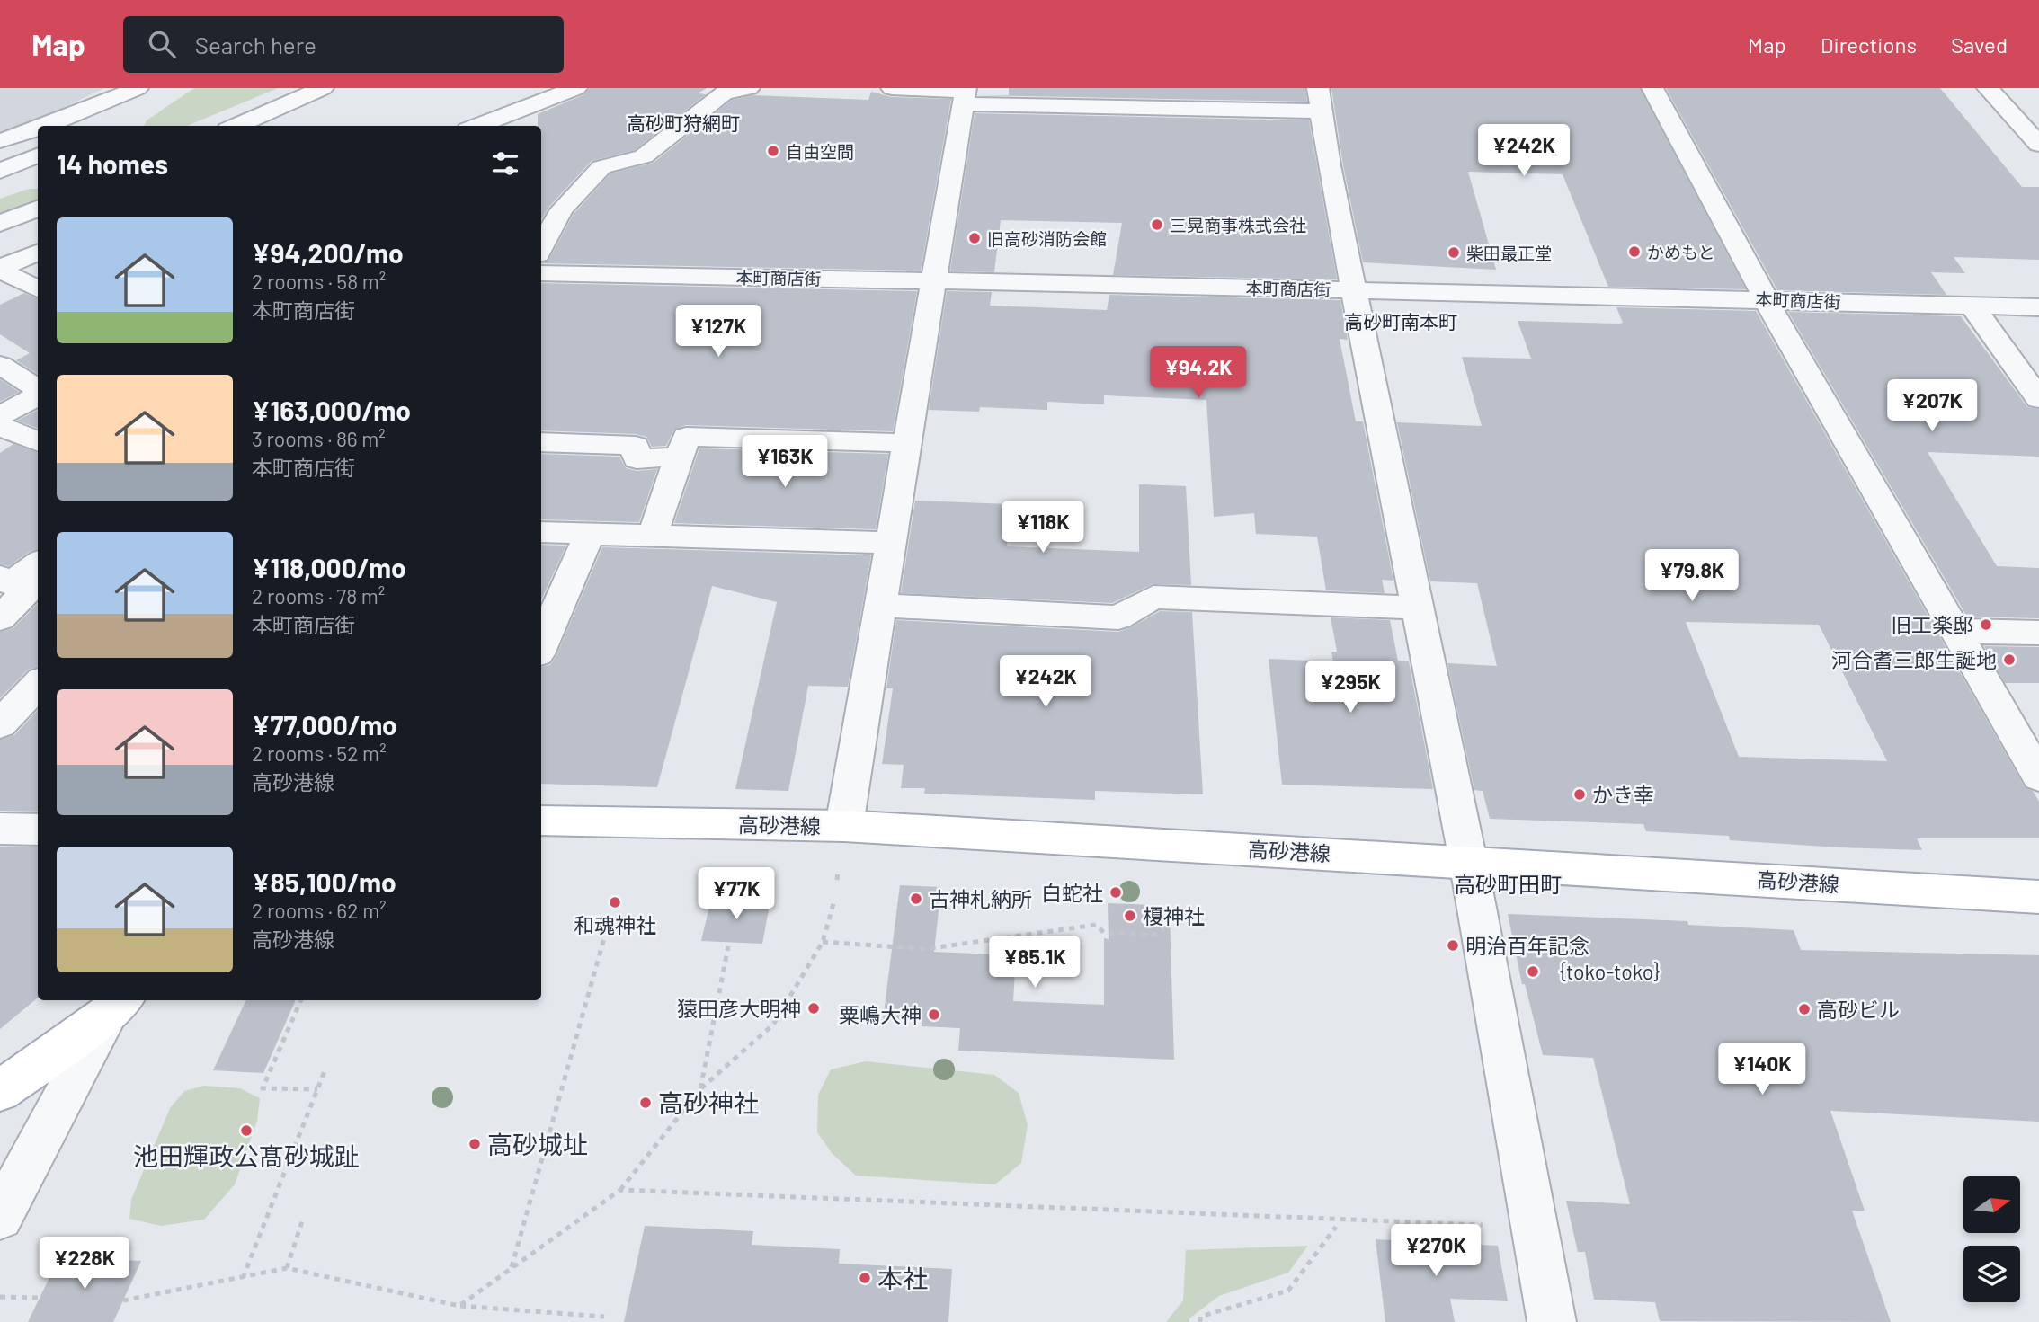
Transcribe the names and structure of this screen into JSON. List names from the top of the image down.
{
  "streets": {
    "main road": ["高砂港線"],
    "street": ["本町商店街"]
  },
  "districts": ["高砂町狩網町", "高砂町南本町", "高砂町田町"],
  "places": [
    "自由空間",
    "三晃商事株式会社",
    "旧高砂消防会館",
    "かめもと",
    "柴田最正堂",
    "旧工楽邸",
    "河合耆三郎生誕地",
    "かき幸",
    "白蛇社",
    "古神札納所",
    "和魂神社",
    "榎神社",
    "明治百年記念",
    "｛toko-toko｝",
    "猿田彦大明神",
    "高砂ビル",
    "粟嶋大神",
    "高砂神社",
    "池田輝政公髙砂城趾",
    "高砂城址",
    "本社"
  ],
  "north": "right",
  "page": {
    "header": "Map",
    "search": "Search here",
    "nav": ["Map", "Directions", "Saved"],
    "price": [
      "¥242K",
      "¥127K",
      "¥94.2K",
      "¥207K",
      "¥163K",
      "¥118K",
      "¥79.8K",
      "¥242K",
      "¥295K",
      "¥77K",
      "¥85.1K",
      "¥140K",
      "¥270K",
      "¥228K"
    ],
    "heading": "14 homes",
    "list": [
      {
        "name": "¥94,200/mo",
        "note": "2 rooms · 58 m² · 本町商店街"
      },
      {
        "name": "¥163,000/mo",
        "note": "3 rooms · 86 m² · 本町商店街"
      },
      {
        "name": "¥118,000/mo",
        "note": "2 rooms · 78 m² · 本町商店街"
      },
      {
        "name": "¥77,000/mo",
        "note": "2 rooms · 52 m² · 高砂港線"
      },
      {
        "name": "¥85,100/mo",
        "note": "2 rooms · 62 m² · 高砂港線"
      }
    ]
  }
}
